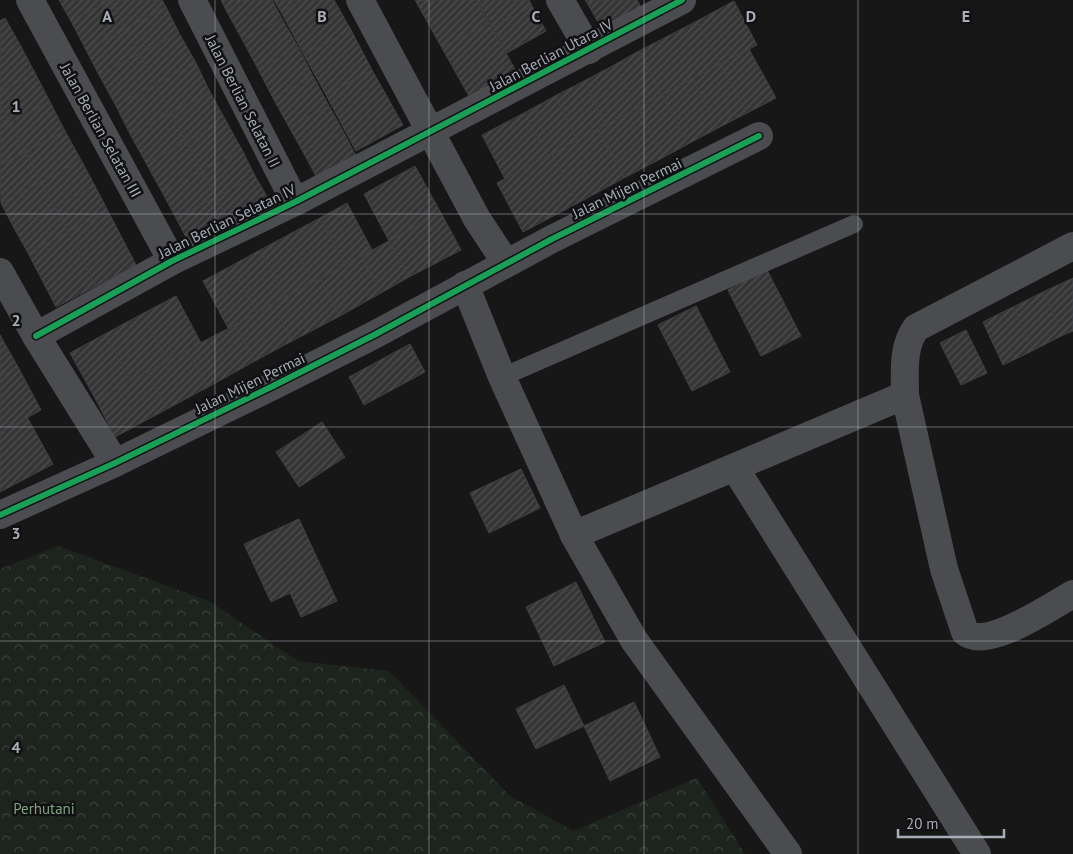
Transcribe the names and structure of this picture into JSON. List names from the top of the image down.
{
  "streets": {
    "street": [
      "Jalan Berlian Utara IV",
      "Jalan Berlian Selatan II",
      "Jalan Berlian Selatan III",
      "Jalan Mijen Permai",
      "Jalan Berlian Selatan IV"
    ]
  },
  "crossings": [
    ["Jalan Berlian Utara IV", "Jalan Berlian Selatan IV"],
    ["Jalan Berlian Selatan II", "Jalan Berlian Selatan IV"],
    ["Jalan Berlian Selatan III", "Jalan Berlian Selatan IV"]
  ],
  "parks": ["Perhutani"],
  "scale_bar": "20 m",
  "grid": {
    "columns": [
      "A",
      "B",
      "C",
      "D",
      "E"
    ],
    "rows": [
      "1",
      "2",
      "3",
      "4"
    ]
  }
}
